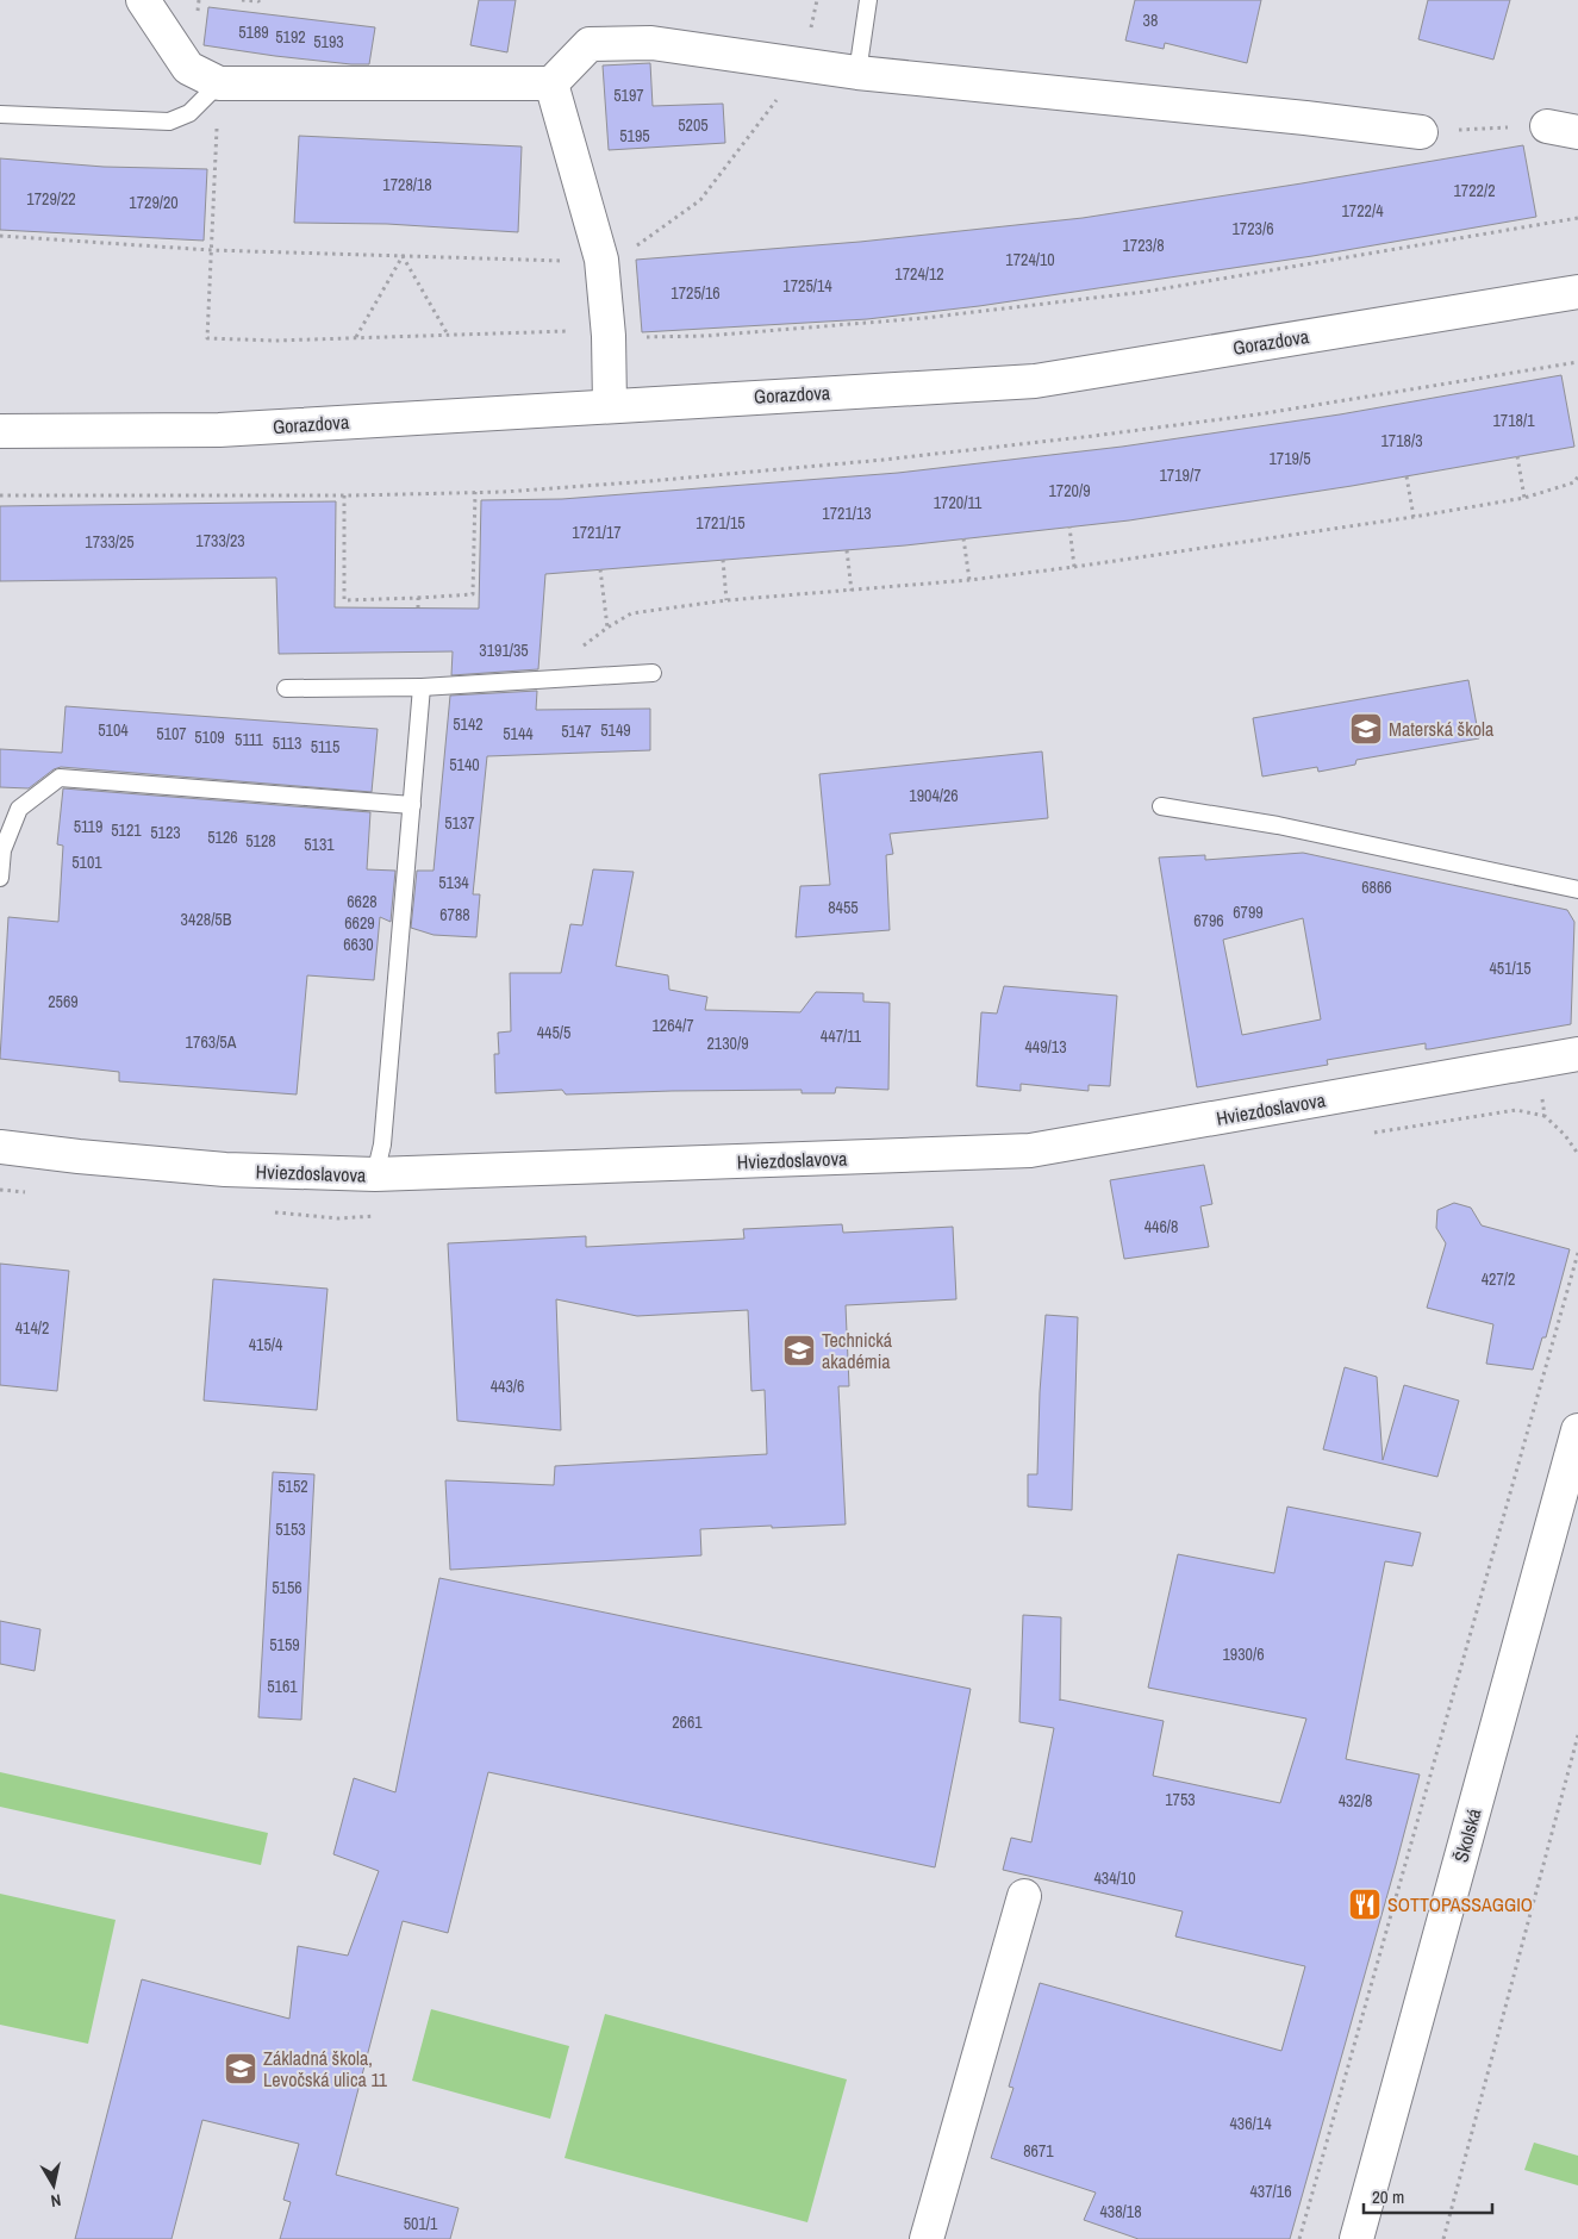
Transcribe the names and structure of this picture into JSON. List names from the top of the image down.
{
  "streets": {
    "street": ["Gorazdova", "Hviezdoslavova", "Školská"]
  },
  "places": {
    "school or university": ["Materská škola", "Technická akadémia", "Základná škola, Levočská ulica 11"],
    "restaurant": ["SOTTOPASSAGGIO"]
  },
  "house_numbers": [
    "38",
    "5189",
    "5192",
    "5193",
    "5197",
    "5205",
    "5195",
    "1728/18",
    "1722/2",
    "1729/22",
    "1729/20",
    "1722/4",
    "1723/6",
    "1723/8",
    "1724/10",
    "1724/12",
    "1725/14",
    "1725/16",
    "1718/1",
    "1718/3",
    "1719/5",
    "1719/7",
    "1720/9",
    "1720/11",
    "1721/13",
    "1721/15",
    "1721/17",
    "1733/23",
    "1733/25",
    "3191/35",
    "5142",
    "5104",
    "5149",
    "5147",
    "5107",
    "5144",
    "5109",
    "5111",
    "5113",
    "5115",
    "5140",
    "1904/26",
    "5137",
    "5119",
    "5121",
    "5123",
    "5126",
    "5128",
    "5131",
    "5101",
    "5134",
    "6866",
    "6628",
    "8455",
    "6799",
    "6788",
    "3428/5B",
    "6796",
    "6629",
    "6630",
    "451/15",
    "2569",
    "1264/7",
    "445/5",
    "447/11",
    "1763/5A",
    "2130/9",
    "449/13",
    "446/8",
    "427/2",
    "414/2",
    "415/4",
    "443/6",
    "5152",
    "5153",
    "5156",
    "5159",
    "1930/6",
    "5161",
    "2661",
    "1753",
    "432/8",
    "434/10",
    "436/14",
    "8671",
    "437/16",
    "438/18",
    "501/1"
  ],
  "scale_bar": "20 m",
  "north": "bottom"
}
